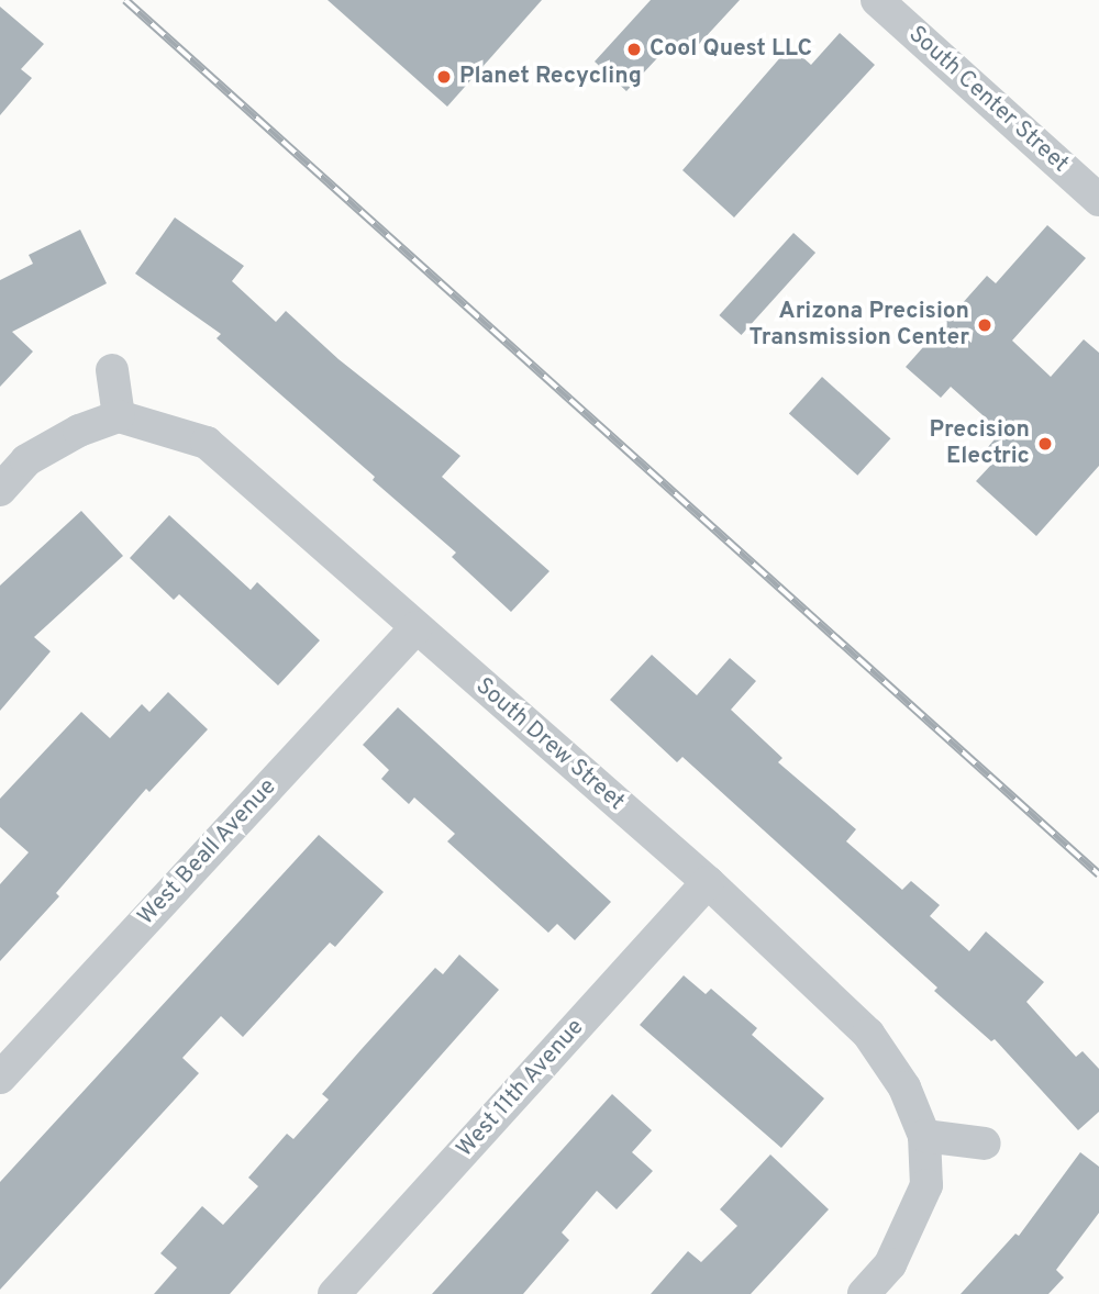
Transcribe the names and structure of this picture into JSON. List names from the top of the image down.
{
  "streets": {
    "street": [
      "South Center Street",
      "South Drew Street",
      "West Beall Avenue",
      "West 11th Avenue"
    ]
  },
  "crossings": [
    ["South Drew Street", "West Beall Avenue"],
    ["South Drew Street", "West 11th Avenue"]
  ],
  "places": [
    "Cool Quest LLC",
    "Planet Recycling",
    "Arizona Precision Transmission Center",
    "Precision Electric"
  ]
}
